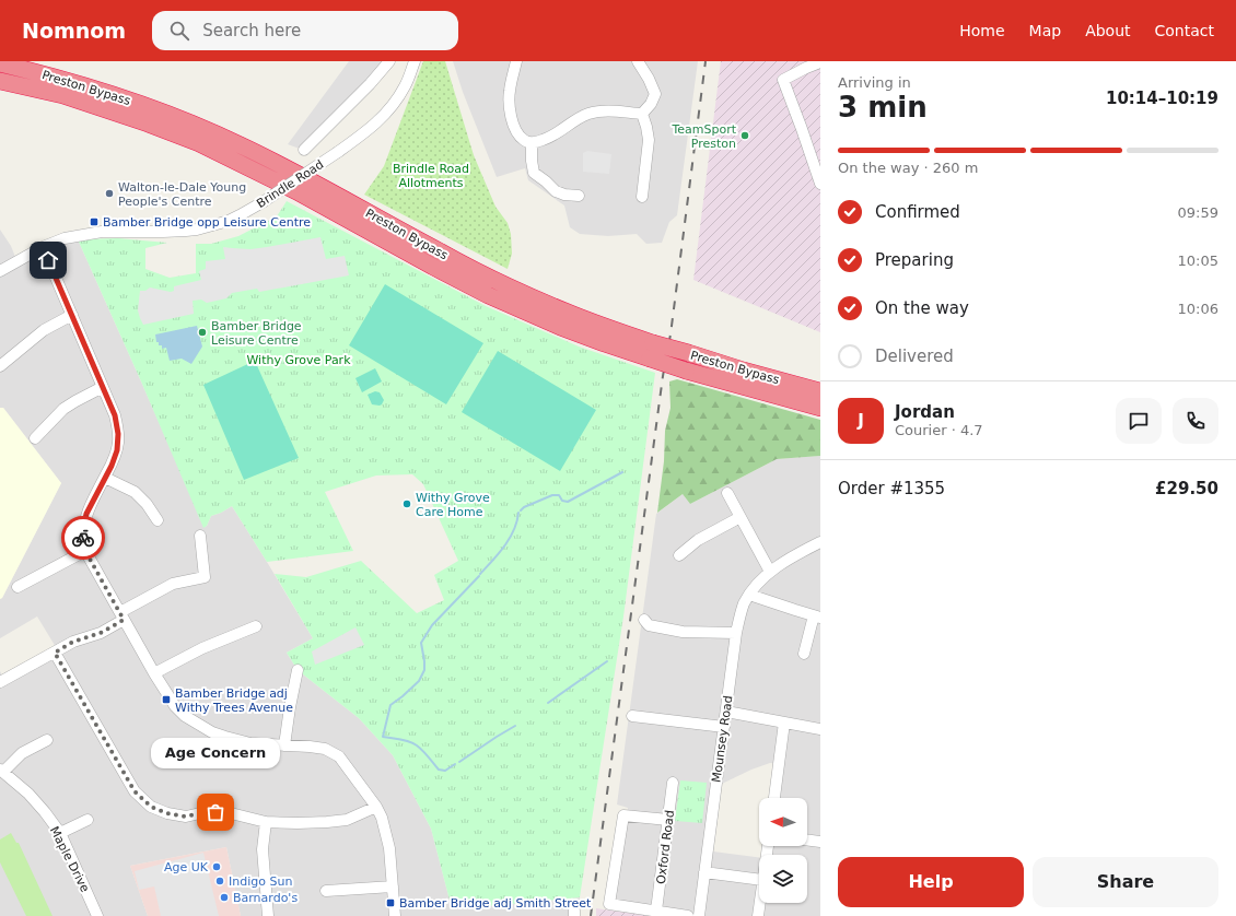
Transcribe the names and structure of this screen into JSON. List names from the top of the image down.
{
  "streets": {
    "highway": ["Preston Bypass"],
    "street": [
      "Brindle Road",
      "Mounsey Road",
      "Oxford Road",
      "Maple Drive"
    ]
  },
  "parks": ["Brindle Road Allotments", "Withy Grove Park"],
  "places": {
    "other": [
      "TeamSport Preston",
      "Walton-le-Dale Young People's Centre",
      "Bamber Bridge Leisure Centre",
      "Withy Grove Care Home",
      "Age Concern",
      "Age UK",
      "Indigo Sun",
      "Barnardo's"
    ],
    "transit": ["Bamber Bridge opp Leisure Centre", "Bamber Bridge adj Withy Trees Avenue", "Bamber Bridge adj Smith Street"]
  },
  "north": "left",
  "page": {
    "header": "Nomnom",
    "search": "Search here",
    "nav": [
      "Home",
      "Map",
      "About",
      "Contact"
    ],
    "heading": ["3 min", "Arriving in", "10:14–10:19"],
    "panel": [
      "Jordan",
      "Courier · 4.7",
      "Order #1355",
      "£29.50"
    ],
    "bar": "On the way · 260 m",
    "list": [
      ["Confirmed", "09:59"],
      ["Preparing", "10:05"],
      ["On the way", "10:06"],
      "Delivered"
    ],
    "round": "J",
    "bubble": "Age Concern",
    "buttons": ["Help", "Share"]
  }
}
